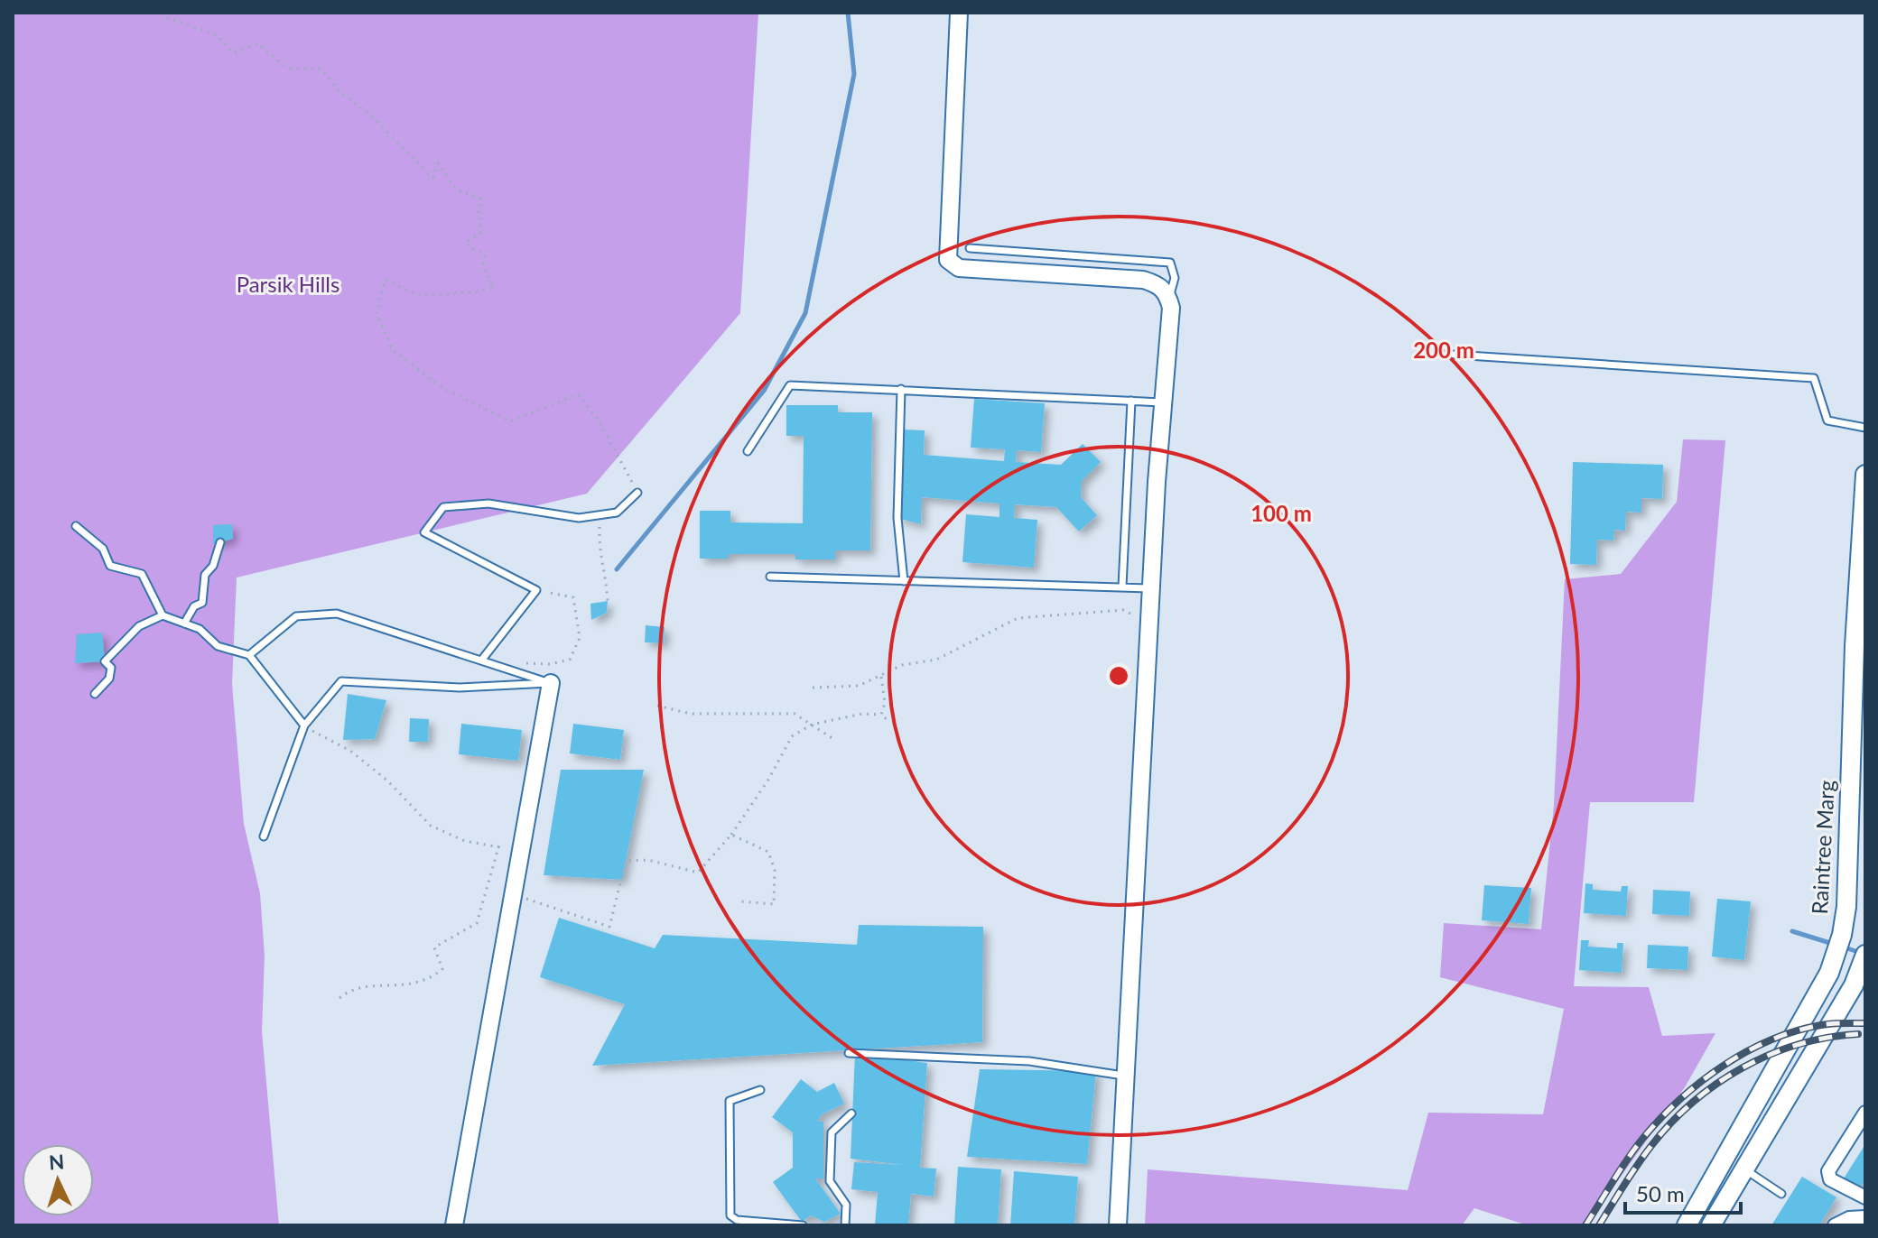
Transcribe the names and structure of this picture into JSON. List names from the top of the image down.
{
  "streets": {
    "main road": ["Raintree Marg"]
  },
  "parks": ["Parsik Hills"],
  "scale_bar": "50 m",
  "north": "top",
  "rings": ["200 m", "100 m"]
}
